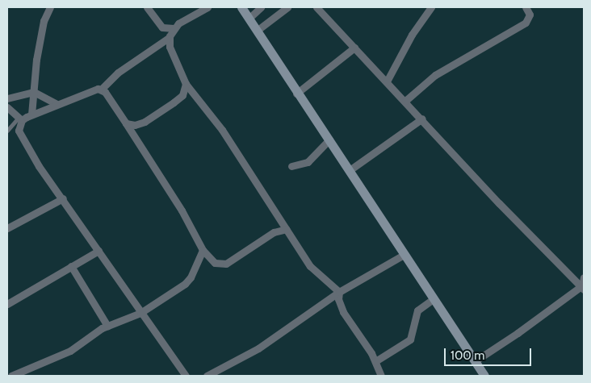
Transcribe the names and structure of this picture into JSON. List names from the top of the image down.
{
  "scale_bar": "100 m"
}
